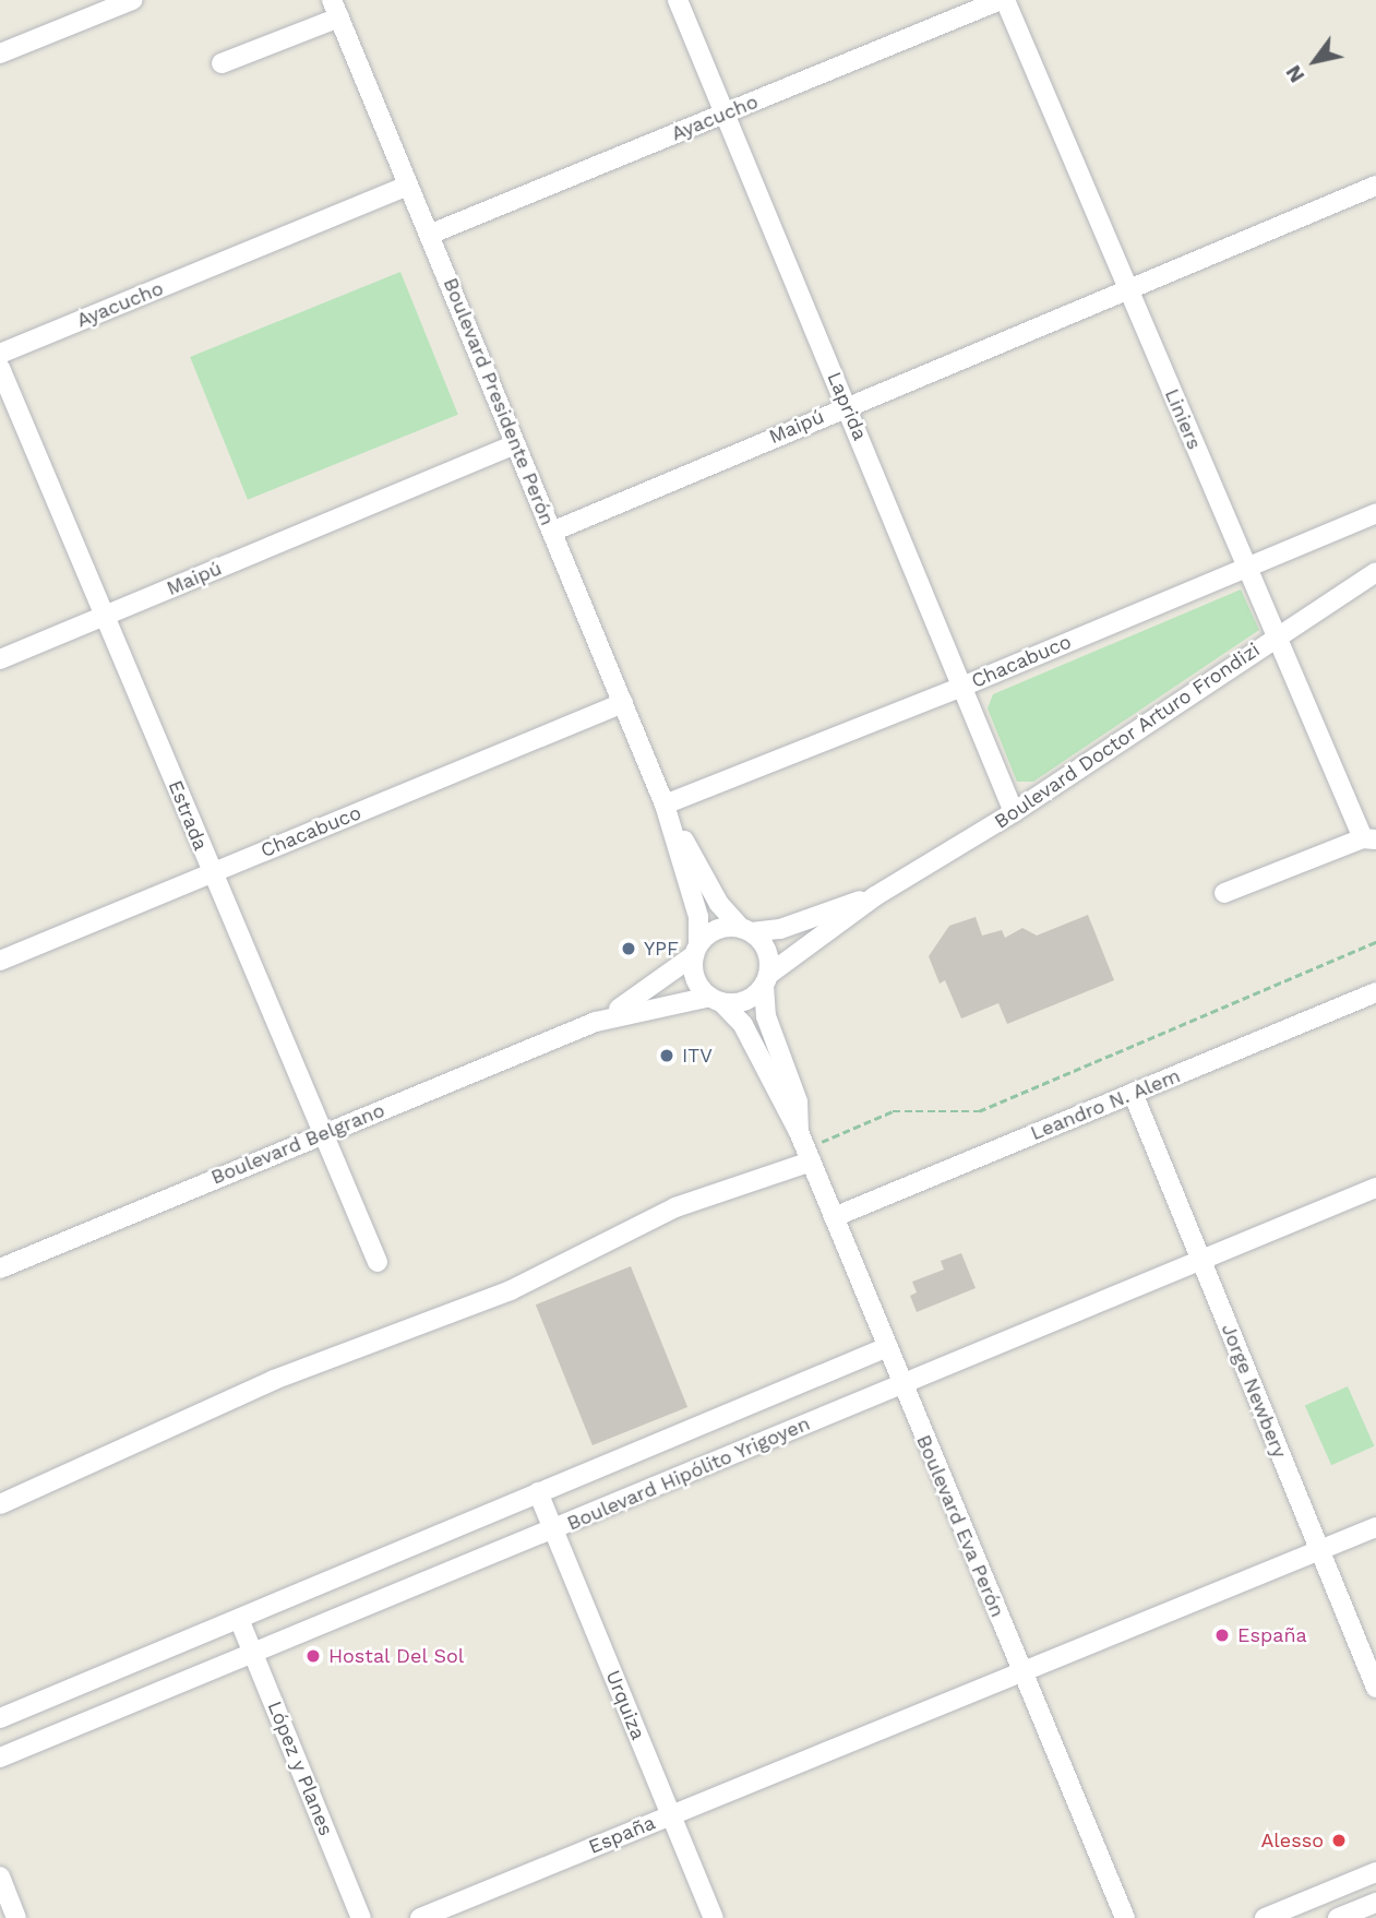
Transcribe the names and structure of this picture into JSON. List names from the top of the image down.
{
  "streets": {
    "street": [
      "Ayacucho",
      "Boulevard Presidente Perón",
      "Laprida",
      "Liniers",
      "Maipú",
      "Chacabuco",
      "Boulevard Doctor Arturo Frondizi",
      "Estrada",
      "Leandro N. Alem",
      "Boulevard Belgrano",
      "Jorge Newbery",
      "Boulevard Hipólito Yrigoyen",
      "Boulevard Eva Perón",
      "Urquiza",
      "López y Planes",
      "España"
    ]
  },
  "crossings": [
    ["Ayacucho", "Boulevard Presidente Perón"],
    ["Ayacucho", "Laprida"],
    ["Ayacucho", "Liniers"],
    ["Boulevard Presidente Perón", "Maipú"],
    ["Boulevard Presidente Perón", "Chacabuco"],
    ["Boulevard Presidente Perón", "Boulevard Doctor Arturo Frondizi"],
    ["Boulevard Presidente Perón", "Boulevard Belgrano"],
    ["Boulevard Presidente Perón", "Boulevard Eva Perón"],
    ["Laprida", "Maipú"],
    ["Laprida", "Chacabuco"],
    ["Laprida", "Boulevard Doctor Arturo Frondizi"],
    ["Liniers", "Maipú"],
    ["Liniers", "Chacabuco"],
    ["Liniers", "Boulevard Doctor Arturo Frondizi"],
    ["Maipú", "Estrada"],
    ["Chacabuco", "Estrada"],
    ["Boulevard Doctor Arturo Frondizi", "Boulevard Belgrano"],
    ["Estrada", "Boulevard Belgrano"],
    ["Leandro N. Alem", "Jorge Newbery"],
    ["Leandro N. Alem", "Boulevard Eva Perón"],
    ["Jorge Newbery", "Boulevard Hipólito Yrigoyen"],
    ["Jorge Newbery", "España"],
    ["Boulevard Hipólito Yrigoyen", "Boulevard Eva Perón"],
    ["Boulevard Hipólito Yrigoyen", "Urquiza"],
    ["Boulevard Hipólito Yrigoyen", "López y Planes"],
    ["Boulevard Eva Perón", "España"],
    ["Urquiza", "España"]
  ],
  "places": [
    "YPF",
    "ITV",
    "España",
    "Hostal Del Sol",
    "Alesso"
  ],
  "north": "bottom left"
}
